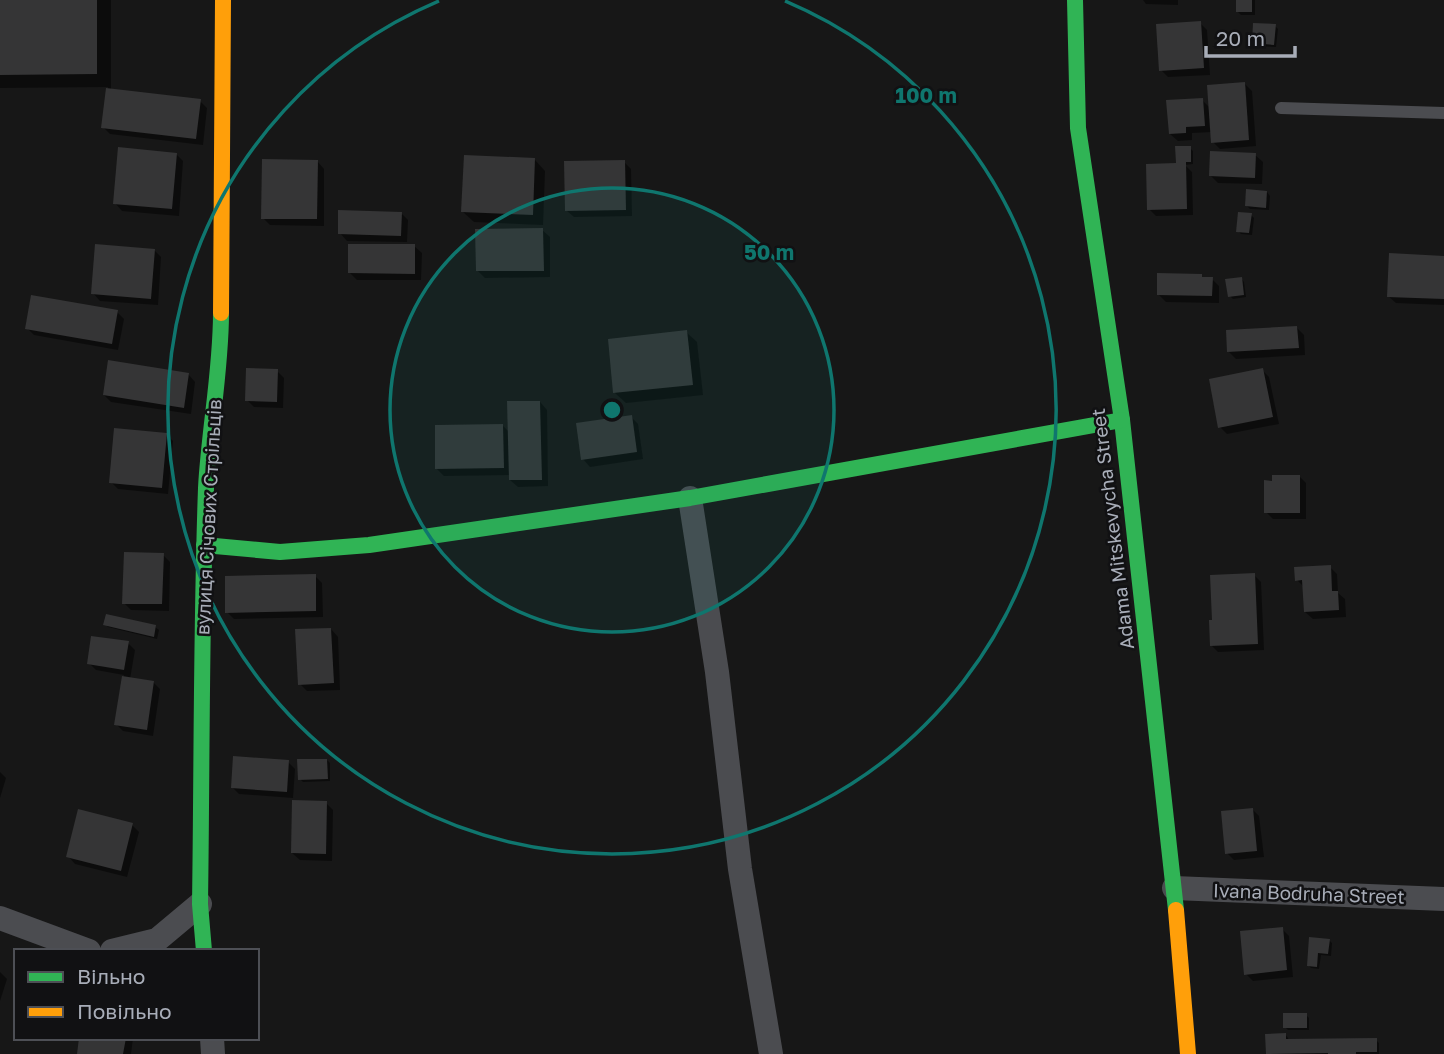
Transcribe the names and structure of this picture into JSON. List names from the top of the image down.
{
  "streets": {
    "street": ["вулиця Січових Стрільців", "Adama Mitskevycha Street", "Ivana Bodruha Street"]
  },
  "crossings": [
    ["Adama Mitskevycha Street", "Ivana Bodruha Street"]
  ],
  "legend": ["Вільно", "Повільно"],
  "scale_bar": "20 m",
  "rings": ["100 m", "50 m"]
}
